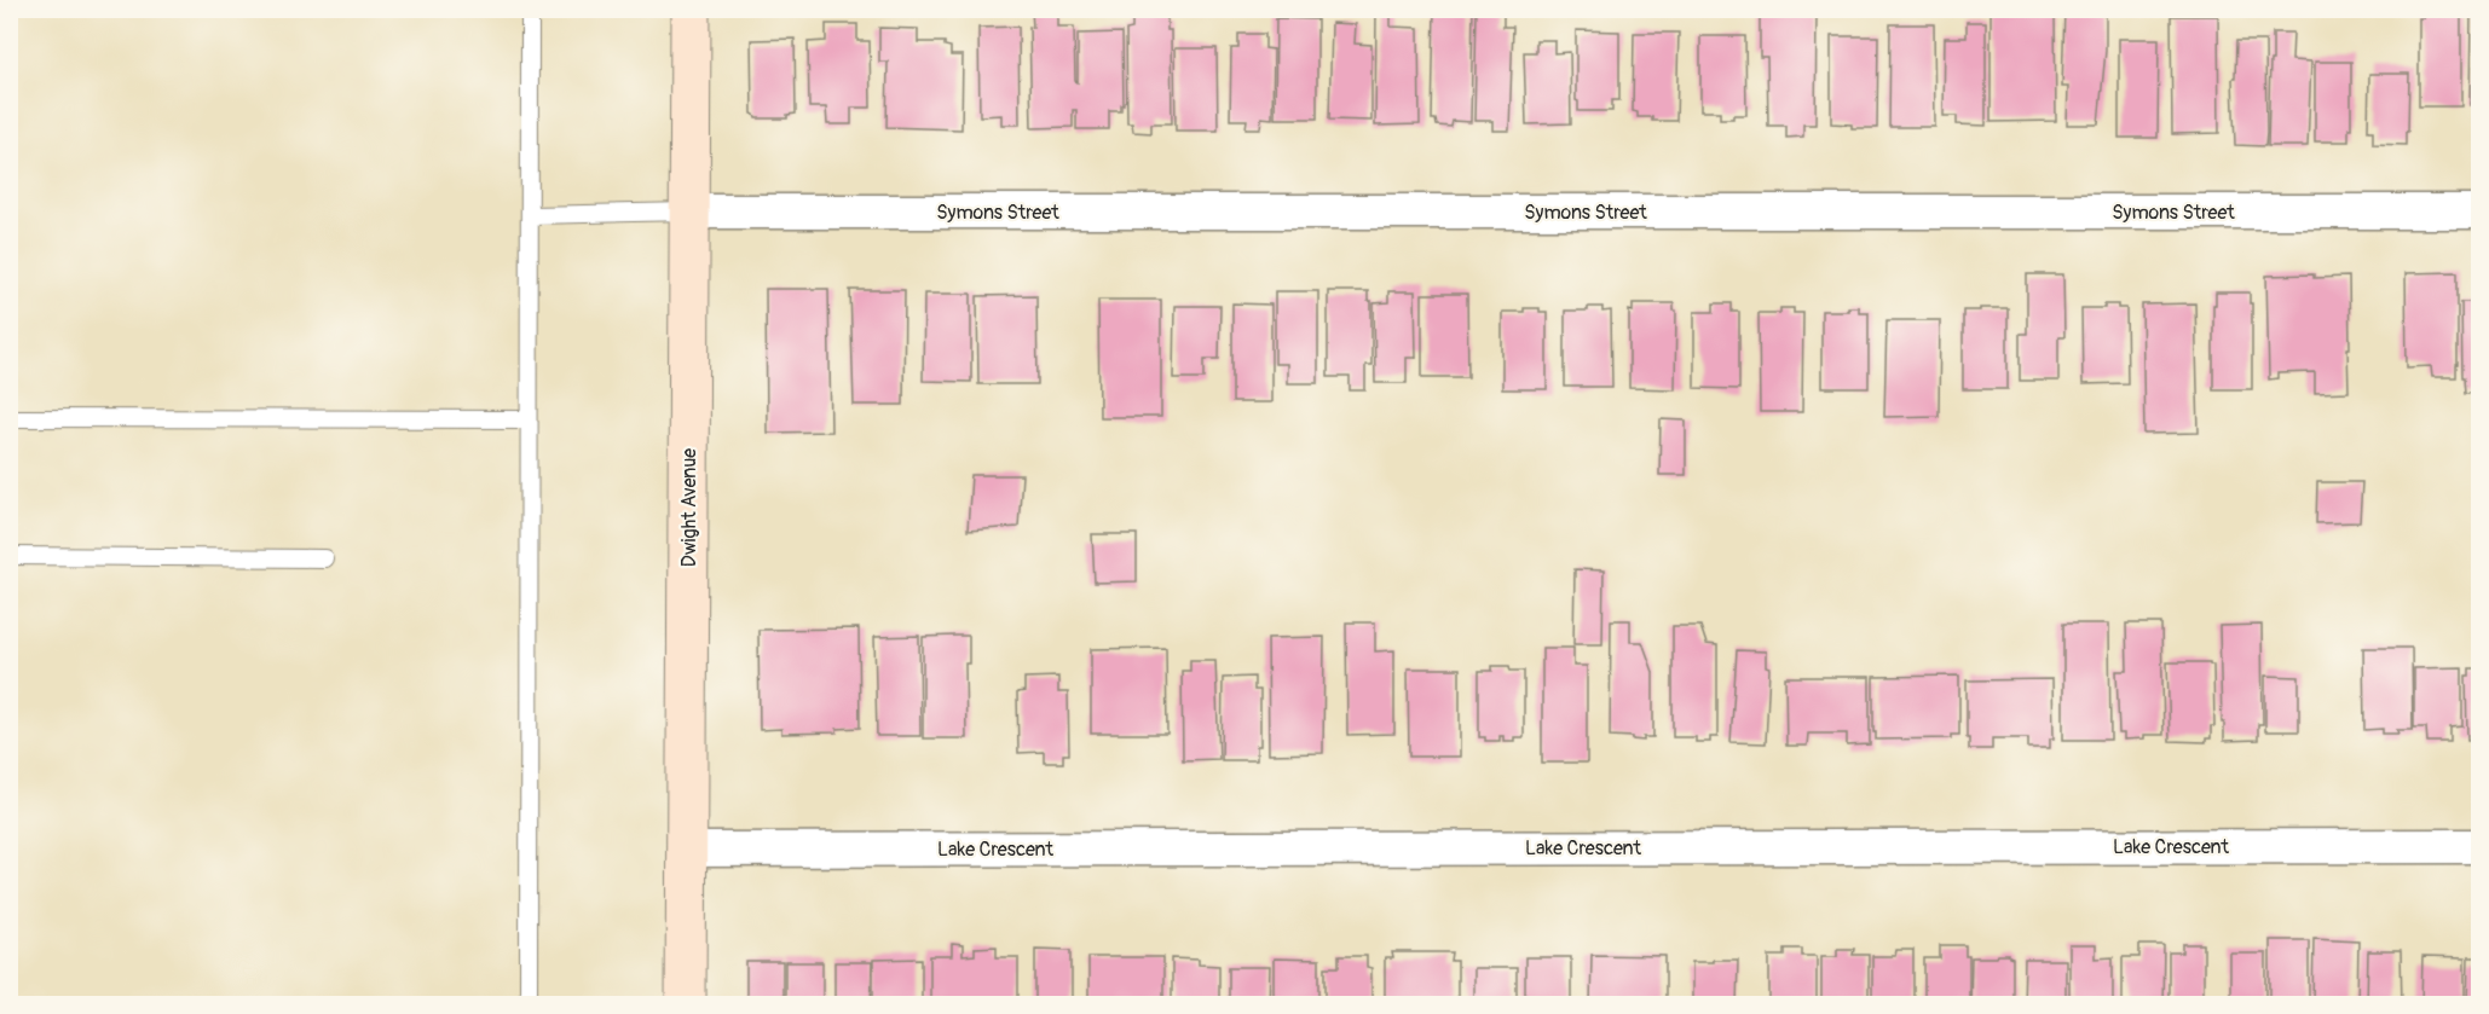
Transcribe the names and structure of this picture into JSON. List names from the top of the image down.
{
  "streets": {
    "street": ["Symons Street", "Dwight Avenue", "Lake Crescent"]
  },
  "crossings": [
    ["Symons Street", "Dwight Avenue"],
    ["Dwight Avenue", "Lake Crescent"]
  ]
}
